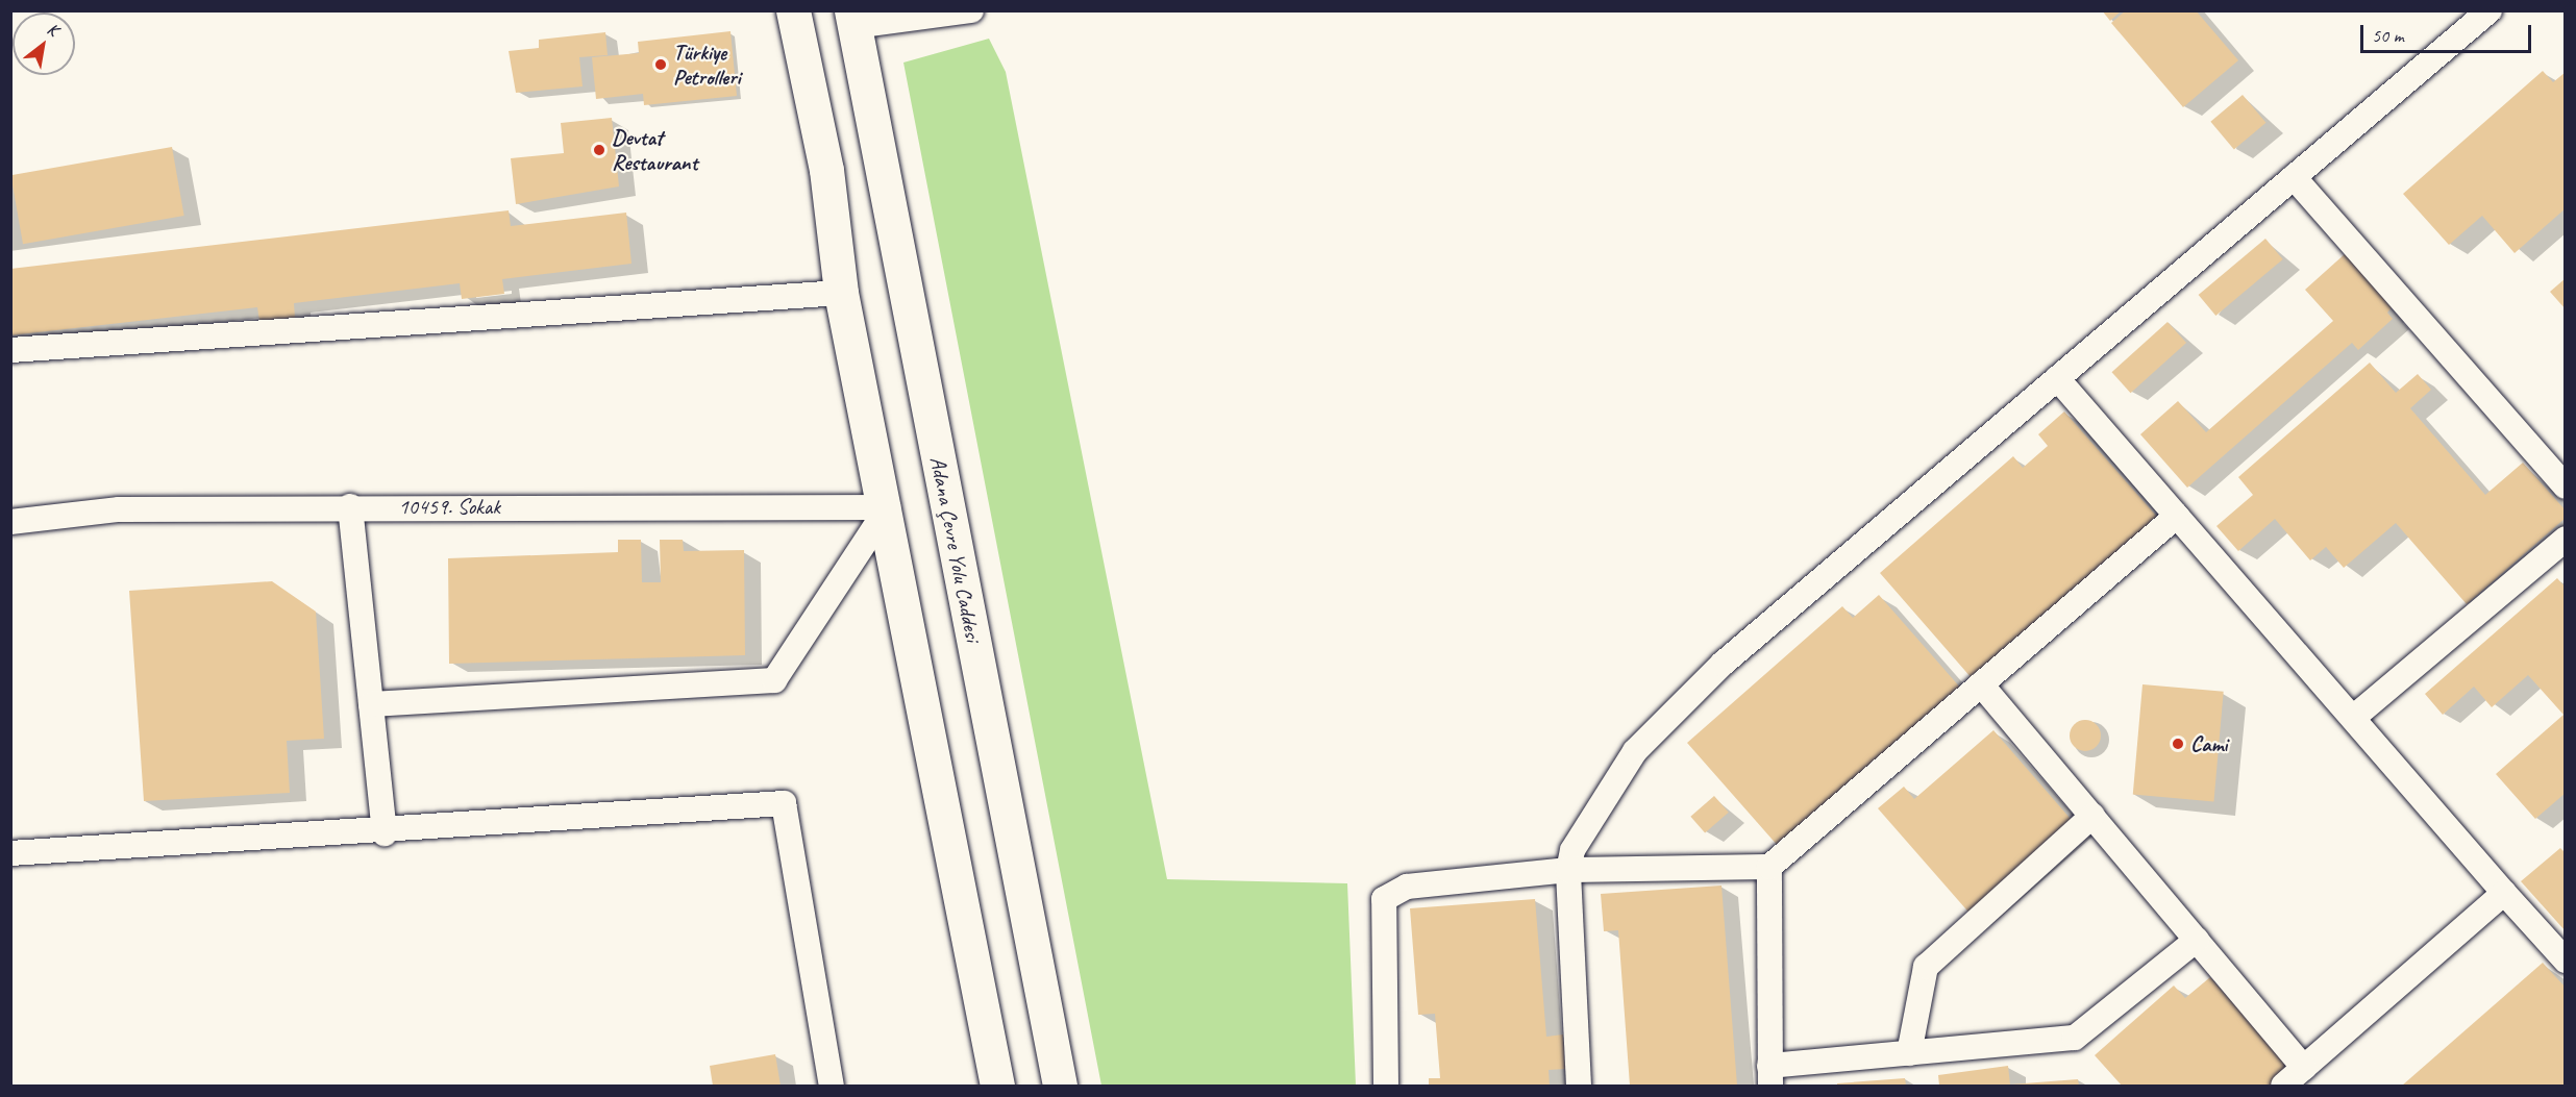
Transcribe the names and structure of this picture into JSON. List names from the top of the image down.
{
  "streets": {
    "highway": ["Adana Çevre Yolu Caddesi"],
    "street": ["10459. Sokak"]
  },
  "places": ["Türkiye Petrolleri", "Devtat Restaurant", "Cami"],
  "scale_bar": "50 m",
  "north": "top right"
}
